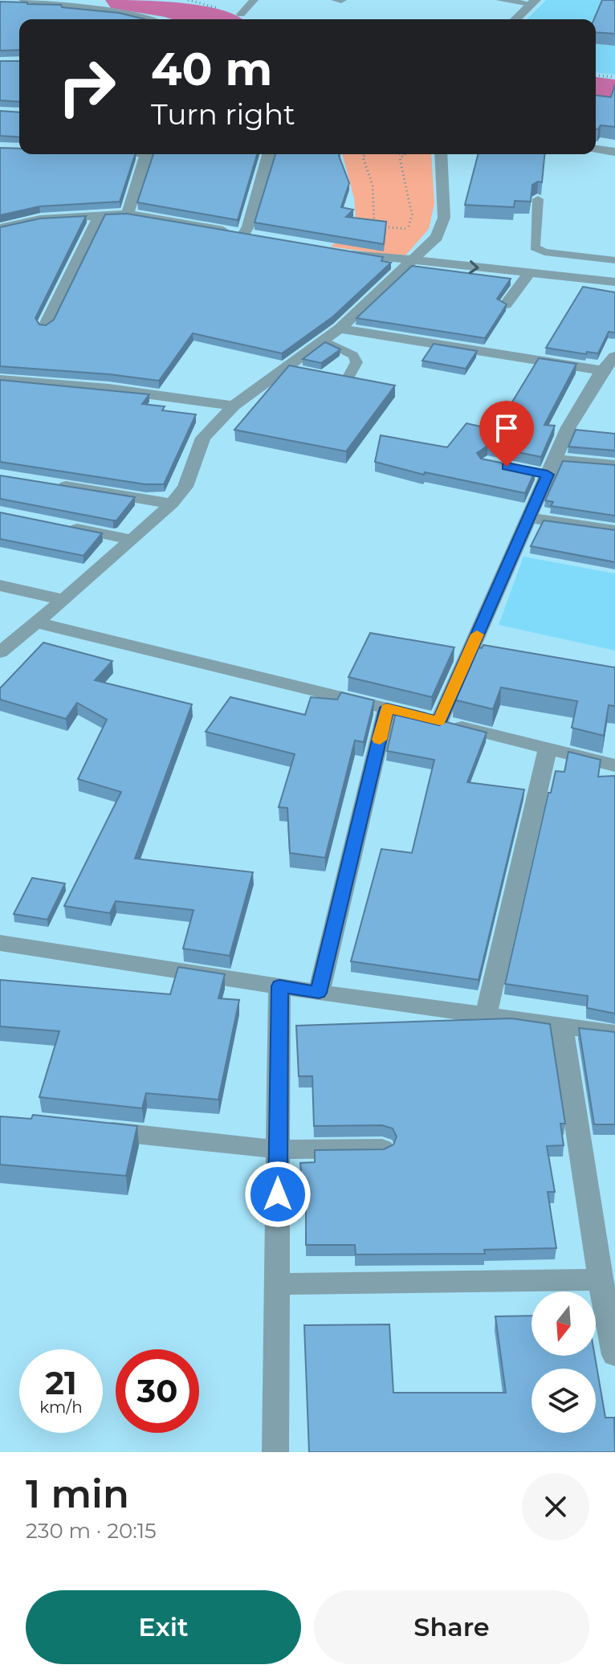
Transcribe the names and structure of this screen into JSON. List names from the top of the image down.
{
  "north": "bottom",
  "page": {
    "turn": ["40 m", "Turn right"],
    "speed": "21 km/h",
    "limit": "30",
    "heading": ["1 min", "230 m · 20:15"],
    "buttons": ["Exit", "Share"]
  }
}
